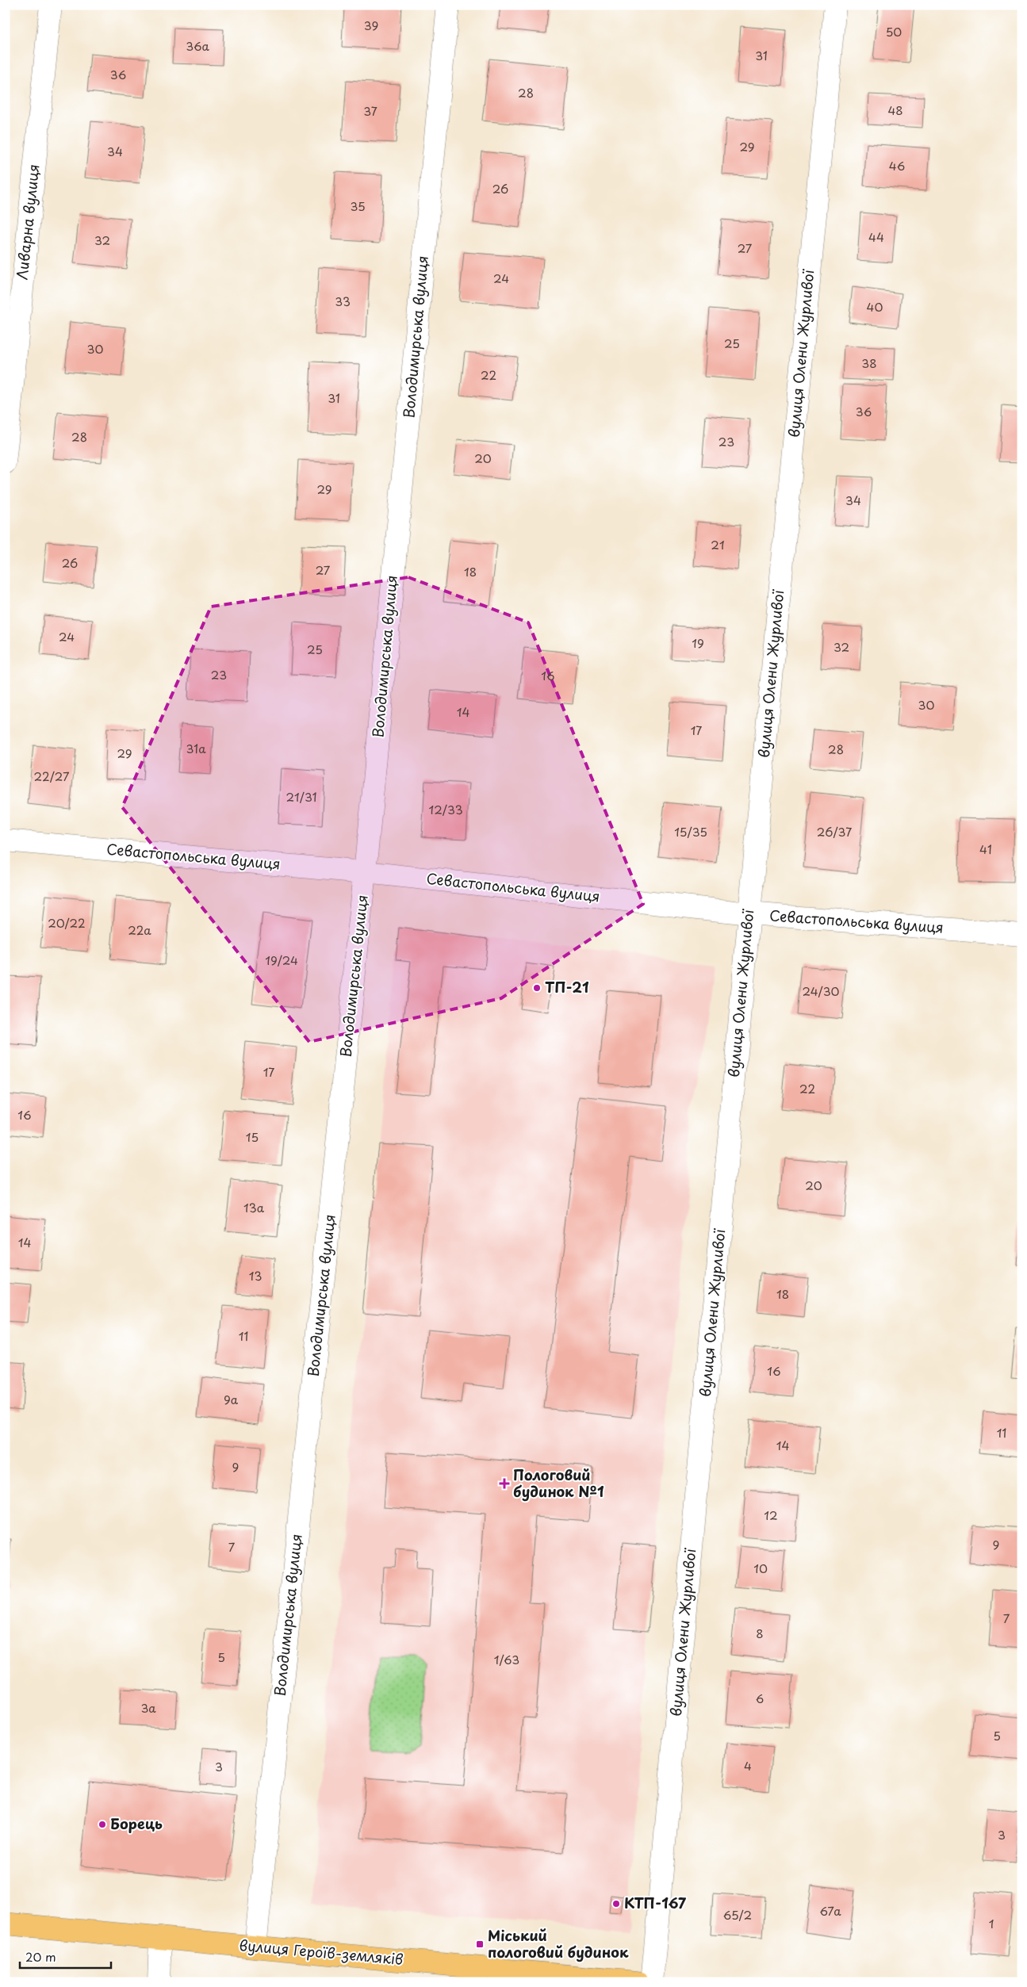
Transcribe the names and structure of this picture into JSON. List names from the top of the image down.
{
  "streets": {
    "main road": ["вулиця Героїв-земляків"],
    "street": [
      "Ливарна вулиця",
      "Володимирська вулиця",
      "вулиця Олени Журливої",
      "Севастопольська вулиця"
    ]
  },
  "crossings": [
    ["Володимирська вулиця", "Севастопольська вулиця"],
    ["Володимирська вулиця", "вулиця Героїв-земляків"],
    ["вулиця Олени Журливої", "Севастопольська вулиця"]
  ],
  "places": {
    "other": ["ТП-21", "Борець", "КТП-167"],
    "health": ["Пологовий будинок №1"],
    "transit": ["Міський пологовий будинок"]
  },
  "house_numbers": [
    "39",
    "50",
    "36а",
    "31",
    "36",
    "28",
    "48",
    "37",
    "29",
    "34",
    "46",
    "26",
    "35",
    "44",
    "32",
    "27",
    "24",
    "33",
    "40",
    "25",
    "30",
    "38",
    "22",
    "31",
    "36",
    "28",
    "23",
    "20",
    "29",
    "34",
    "21",
    "26",
    "27",
    "18",
    "24",
    "19",
    "32",
    "25",
    "23",
    "16",
    "30",
    "14",
    "17",
    "31а",
    "28",
    "29",
    "22/27",
    "21/31",
    "12/33",
    "15/35",
    "26/37",
    "41",
    "20/22",
    "22а",
    "19/24",
    "24/30",
    "17",
    "22",
    "16",
    "15",
    "20",
    "13а",
    "14",
    "13",
    "18",
    "11",
    "16",
    "9а",
    "11",
    "14",
    "9",
    "12",
    "9",
    "7",
    "10",
    "7",
    "8",
    "5",
    "1/63",
    "6",
    "3а",
    "5",
    "4",
    "3",
    "3",
    "67а",
    "65/2",
    "1"
  ],
  "scale_bar": "20 m"
}
